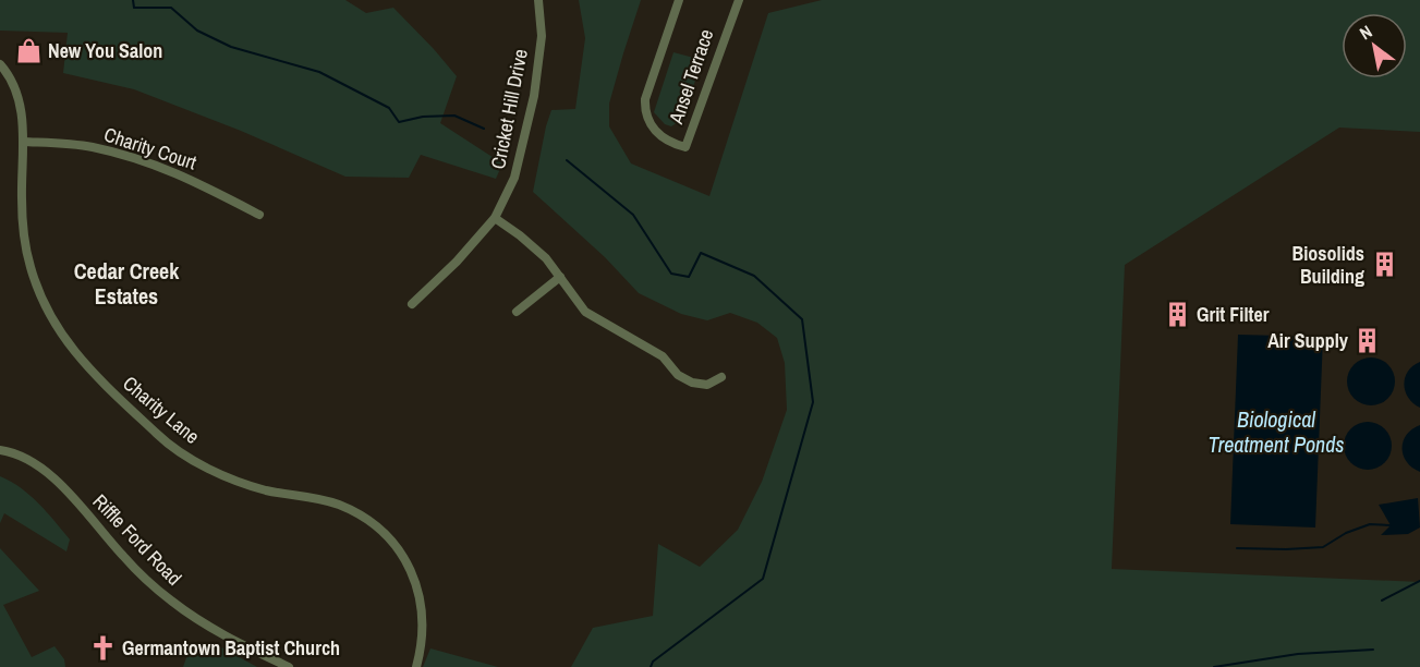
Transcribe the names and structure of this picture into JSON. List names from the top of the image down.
{
  "streets": {
    "street": [
      "Ansel Terrace",
      "Cricket Hill Drive",
      "Charity Court",
      "Charity Lane",
      "Riffle Ford Road"
    ]
  },
  "crossings": [
    ["Charity Court", "Charity Lane"]
  ],
  "districts": ["Cedar Creek Estates"],
  "water": ["Biological Treatment Ponds"],
  "places": {
    "shop": ["New You Salon"],
    "building": ["Biosolids Building", "Grit Filter", "Air Supply"],
    "church": ["Germantown Baptist Church"]
  },
  "north": "top left"
}
